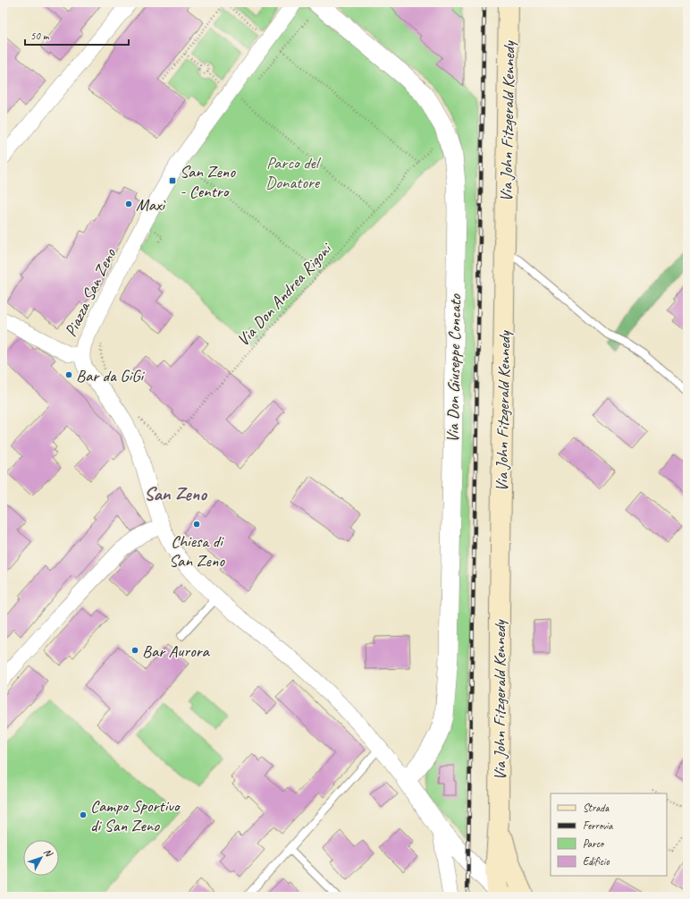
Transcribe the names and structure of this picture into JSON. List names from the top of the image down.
{
  "streets": {
    "main road": ["Via John Fitzgerald Kennedy"],
    "street": ["Piazza San Zeno", "Via Don Giuseppe Concato"],
    "path": ["Via Don Andrea Rigoni"]
  },
  "districts": ["San Zeno"],
  "parks": ["Parco del Donatore"],
  "places": {
    "transit": ["San Zeno - Centro"],
    "other": [
      "Maxì",
      "Bar da GiGi",
      "Chiesa di San Zeno",
      "Bar Aurora",
      "Campo Sportivo di San Zeno"
    ]
  },
  "legend": [
    "Strada",
    "Ferrovia",
    "Parco",
    "Edificio"
  ],
  "scale_bar": "50 m",
  "north": "top right"
}
